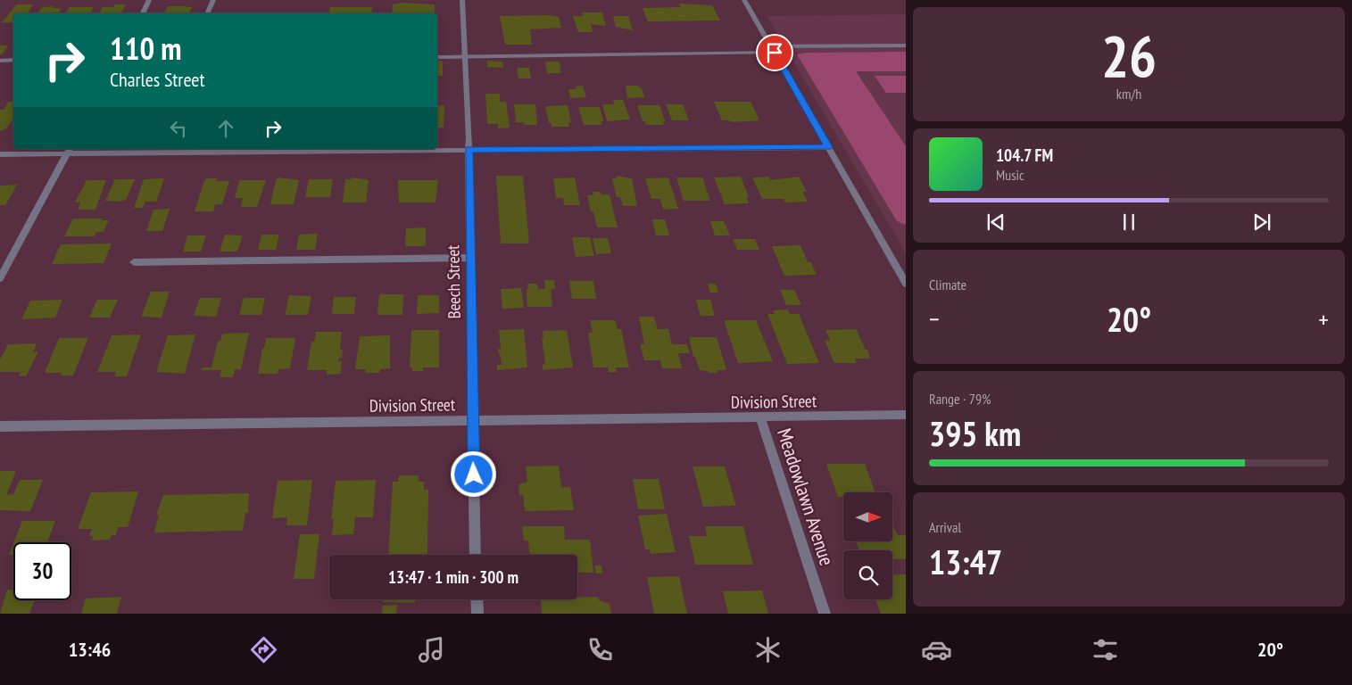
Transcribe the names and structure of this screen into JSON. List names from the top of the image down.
{
  "streets": {
    "street": ["Beech Street", "Division Street", "Meadowlawn Avenue"]
  },
  "crossings": [
    ["Beech Street", "Division Street"],
    ["Division Street", "Meadowlawn Avenue"]
  ],
  "north": "right",
  "page": {
    "tile": [
      ["26", "km/h"],
      "Climate",
      ["Range · 79%", "395 km"],
      ["Arrival", "13:47"]
    ],
    "turn": ["110 m", "Charles Street"],
    "song": ["104.7 FM", "Music"],
    "heat": ["−", "20°", "+"],
    "limit": "30",
    "trip": "13:47 · 1 min · 300 m",
    "tabs": ["13:46", "20°"]
  }
}
